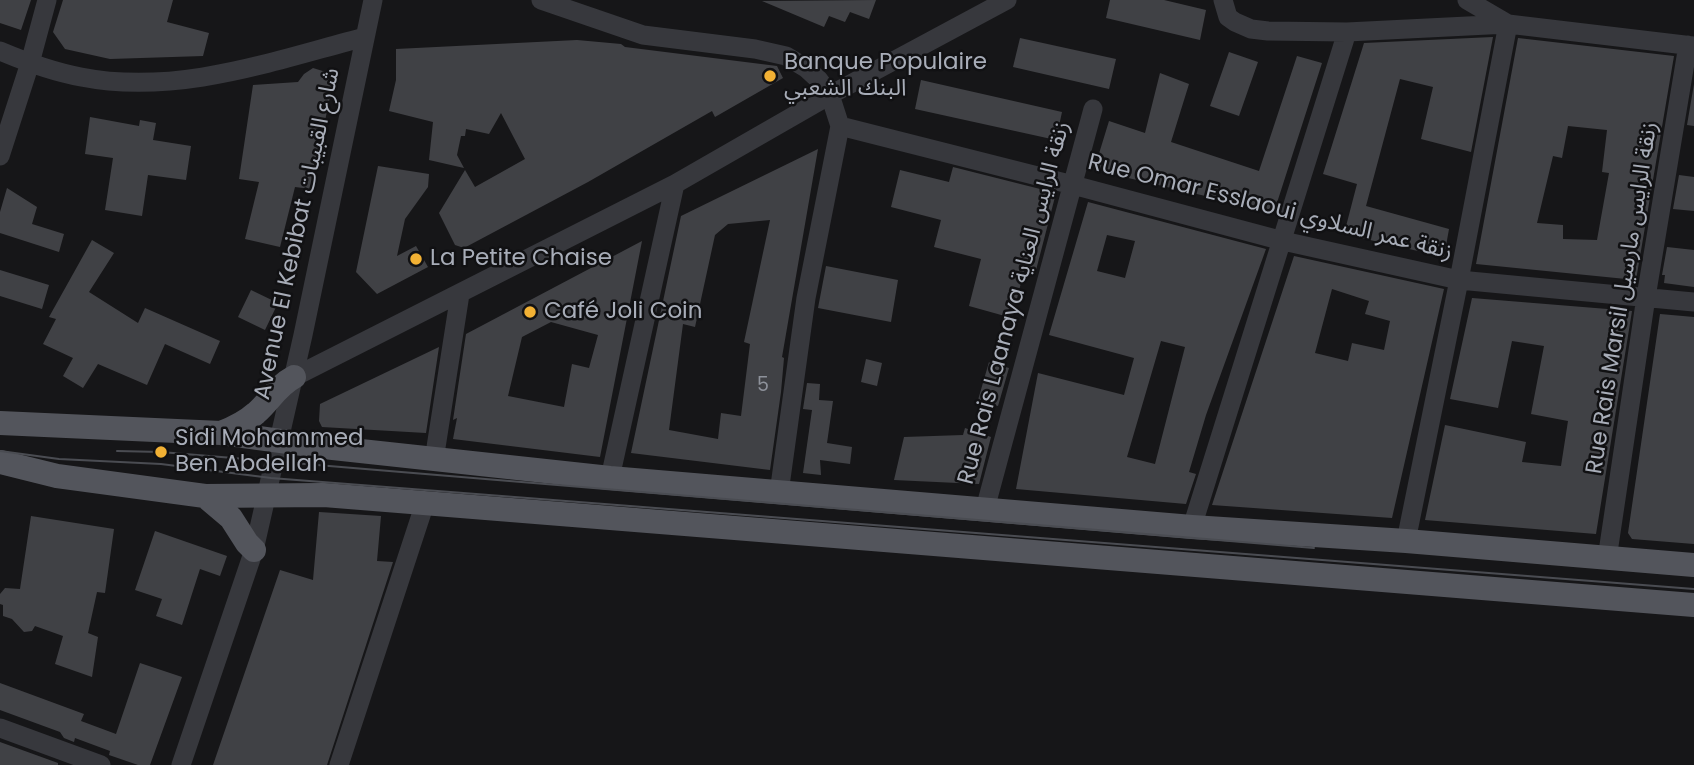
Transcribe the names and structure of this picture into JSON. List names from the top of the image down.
{
  "streets": {
    "street": [
      "Rue Omar Esslaoui زنقة عمر السلاوي",
      "Avenue El Kebibat شارع القبيبات",
      "Rue Rais Marsil زنقة الرايس مارسيل",
      "Rue Rais Laanaya زنقة الرايس العناية"
    ]
  },
  "crossings": [
    ["Rue Omar Esslaoui زنقة عمر السلاوي", "Rue Rais Marsil زنقة الرايس مارسيل"],
    ["Rue Omar Esslaoui زنقة عمر السلاوي", "Rue Rais Laanaya زنقة الرايس العناية"]
  ],
  "places": [
    "Banque Populaire البنك الشعبي",
    "La Petite Chaise",
    "Café Joli Coin",
    "Sidi Mohammed Ben Abdellah"
  ],
  "house_numbers": ["5"]
}
